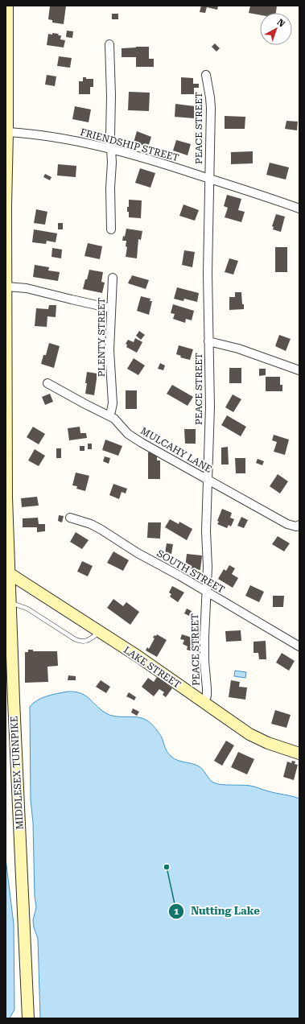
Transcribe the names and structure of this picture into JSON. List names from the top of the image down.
{
  "streets": {
    "main road": ["LAKE STREET", "MIDDLESEX TURNPIKE"],
    "street": [
      "PEACE STREET",
      "FRIENDSHIP STREET",
      "PLENTY STREET",
      "MULCAHY LANE",
      "SOUTH STREET"
    ]
  },
  "crossings": [
    ["PEACE STREET", "FRIENDSHIP STREET"],
    ["PEACE STREET", "MULCAHY LANE"],
    ["PEACE STREET", "SOUTH STREET"],
    ["PEACE STREET", "LAKE STREET"],
    ["FRIENDSHIP STREET", "MIDDLESEX TURNPIKE"],
    ["PLENTY STREET", "MULCAHY LANE"],
    ["LAKE STREET", "MIDDLESEX TURNPIKE"]
  ],
  "places": ["Nutting Lake"],
  "north": "top right"
}
